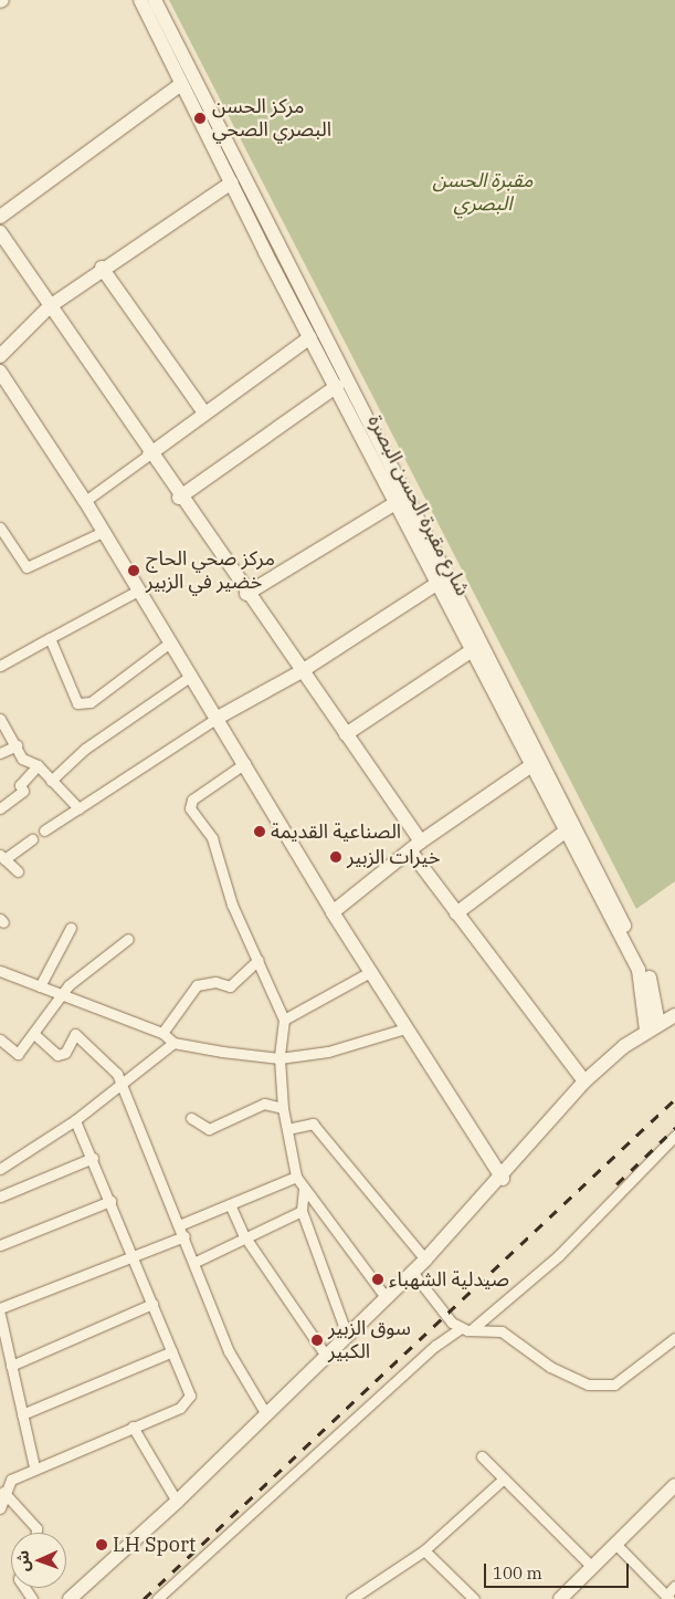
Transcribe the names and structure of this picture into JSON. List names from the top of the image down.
{
  "streets": {
    "street": ["شارع مقبرة الحسن البصرة"]
  },
  "parks": ["مقبرة الحسن البصري"],
  "places": [
    "مركز الحسن البصري الصحي",
    "مركز صحي الحاج خضير في الزبير",
    "الصناعية القديمة",
    "خيرات الزبير",
    "صيدلية الشهباء",
    "سوق الزبير الكبير",
    "LH Sport"
  ],
  "scale_bar": "100 m",
  "north": "left"
}
